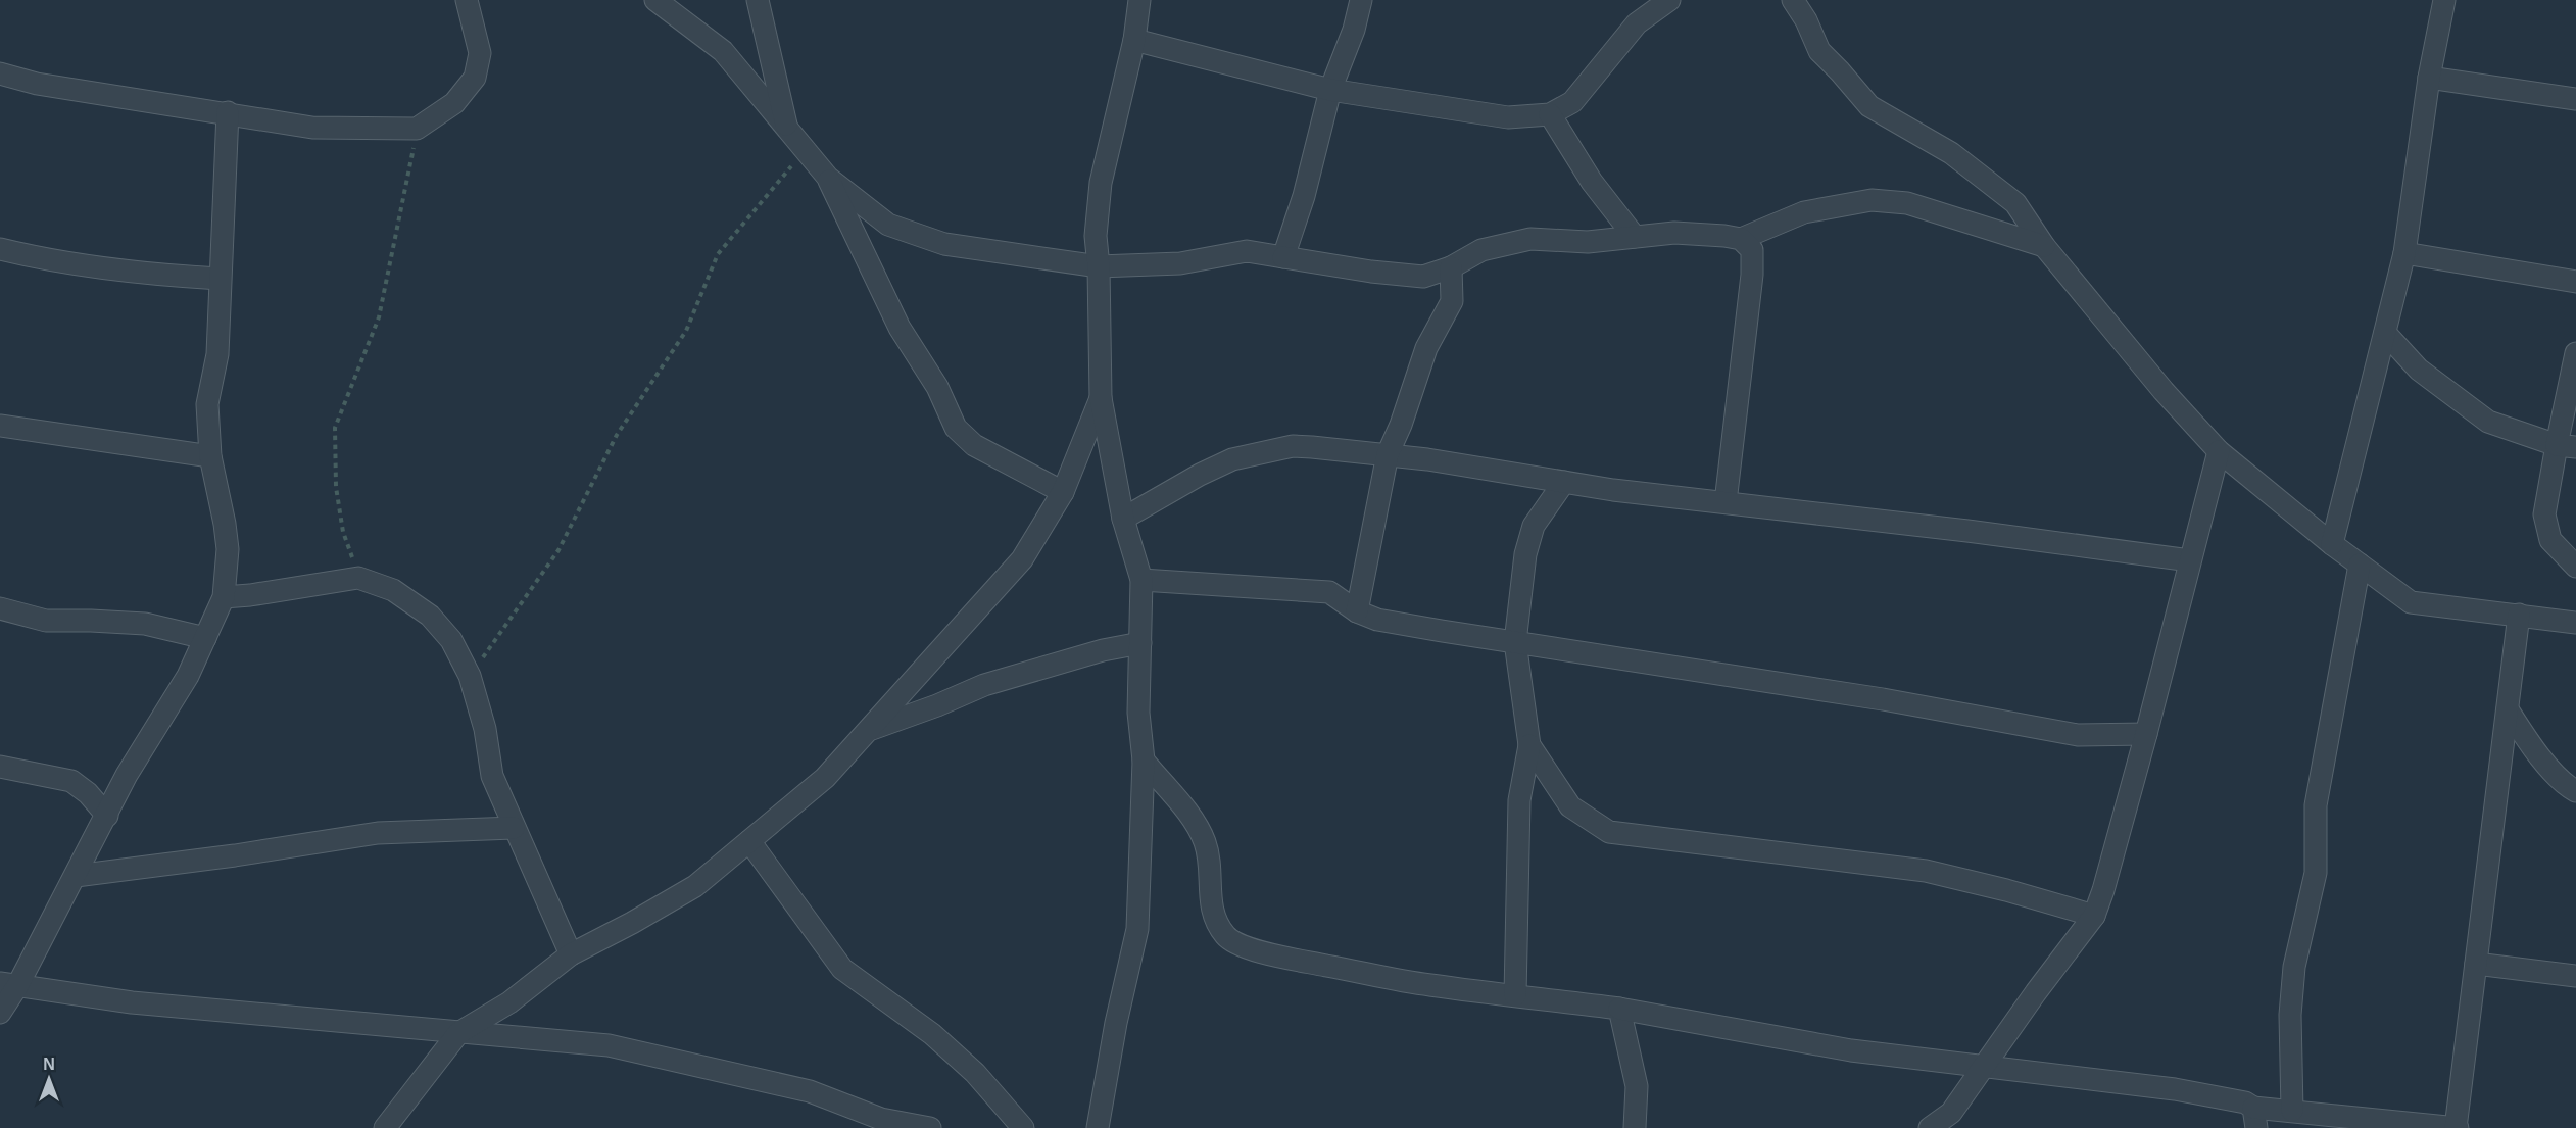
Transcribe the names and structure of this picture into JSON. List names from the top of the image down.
{
  "north": "top"
}
